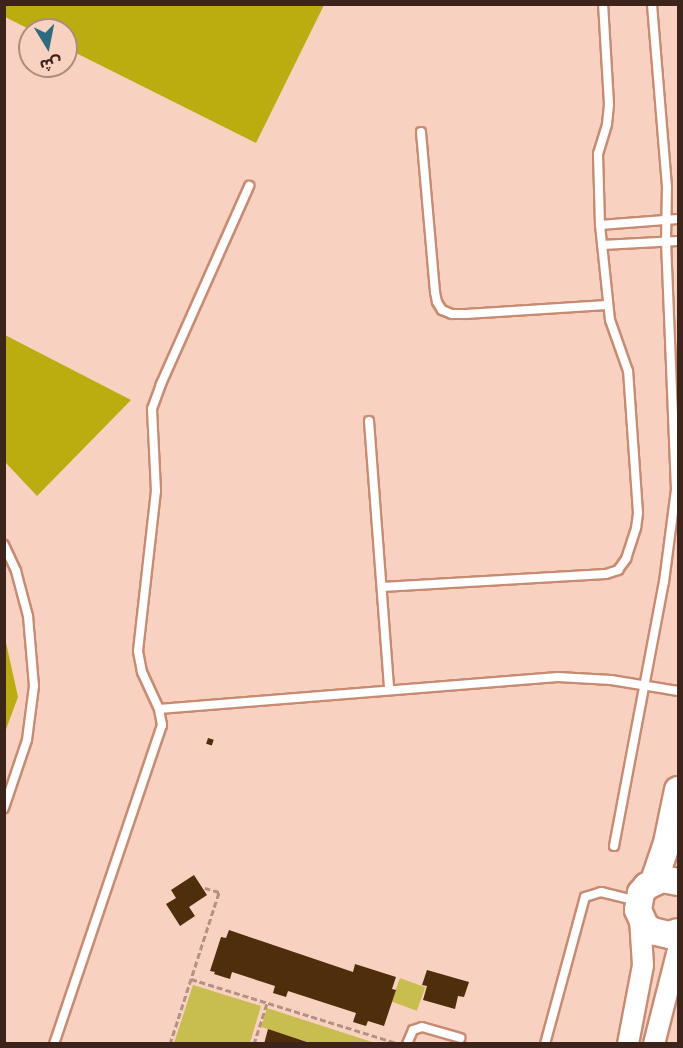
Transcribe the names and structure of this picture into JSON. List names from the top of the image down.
{
  "north": "bottom"
}
